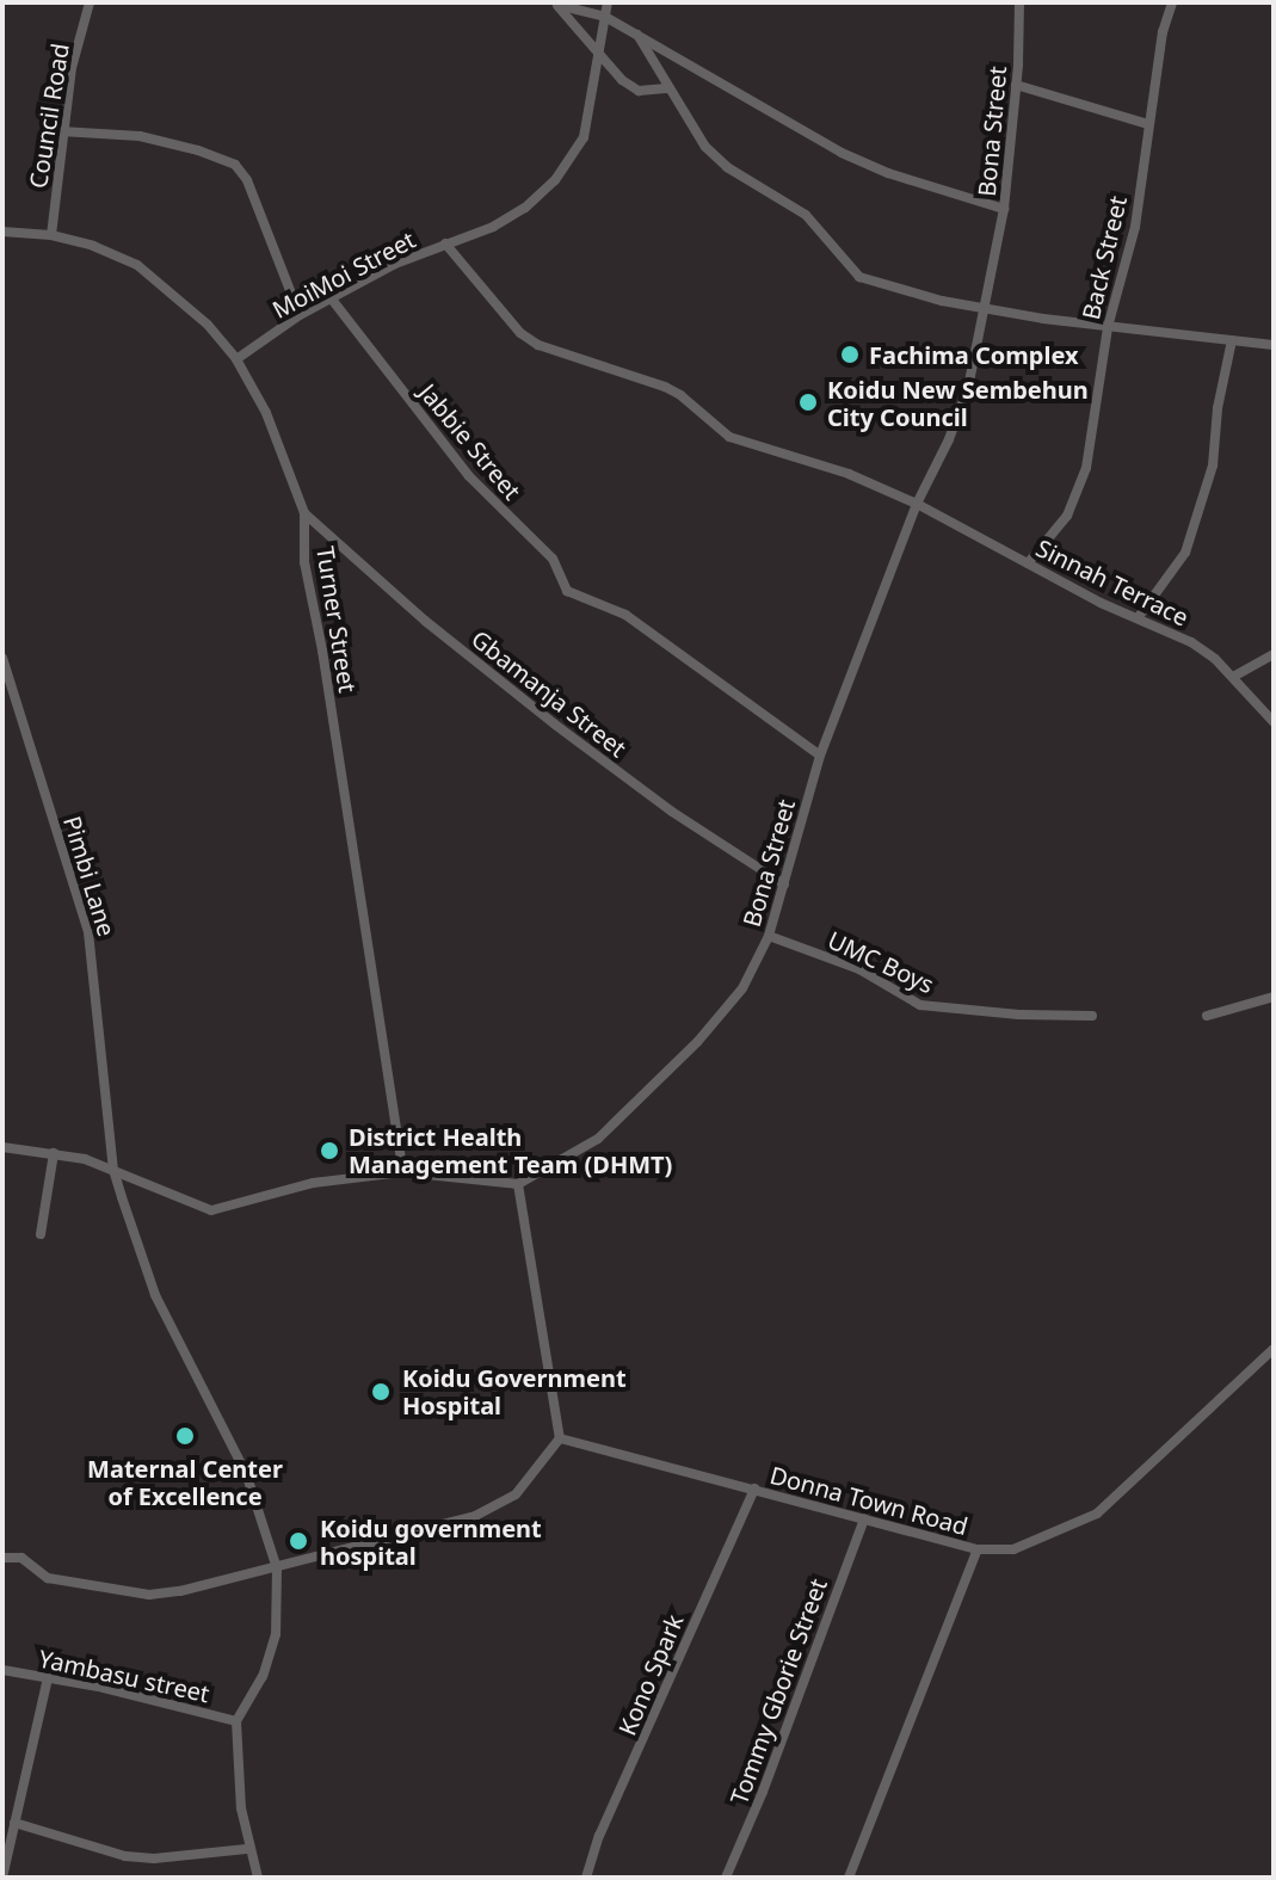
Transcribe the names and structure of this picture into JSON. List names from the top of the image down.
{
  "streets": {
    "street": [
      "Council Road",
      "Bona Street",
      "Back Street",
      "MoiMoi Street",
      "Jabbie Street",
      "Sinnah Terrace",
      "Turner Street",
      "Gbamanja Street",
      "Pimbi Lane",
      "UMC Boys",
      "Donna Town Road",
      "Kono Spark",
      "Yambasu street",
      "Tommy Gborie Street"
    ]
  },
  "crossings": [
    ["Council Road", "Turner Street"],
    ["Bona Street", "Jabbie Street"],
    ["Bona Street", "Sinnah Terrace"],
    ["Bona Street", "Gbamanja Street"],
    ["Bona Street", "UMC Boys"],
    ["Back Street", "Sinnah Terrace"],
    ["MoiMoi Street", "Jabbie Street"],
    ["MoiMoi Street", "Sinnah Terrace"],
    ["MoiMoi Street", "Turner Street"],
    ["Turner Street", "Gbamanja Street"],
    ["Pimbi Lane", "Yambasu street"],
    ["Donna Town Road", "Kono Spark"],
    ["Donna Town Road", "Tommy Gborie Street"]
  ],
  "places": [
    "Fachima Complex",
    "Koidu New Sembehun City Council",
    "District Health Management Team (DHMT)",
    "Koidu Government Hospital",
    "Maternal Center of Excellence",
    "Koidu government hospital"
  ]
}
